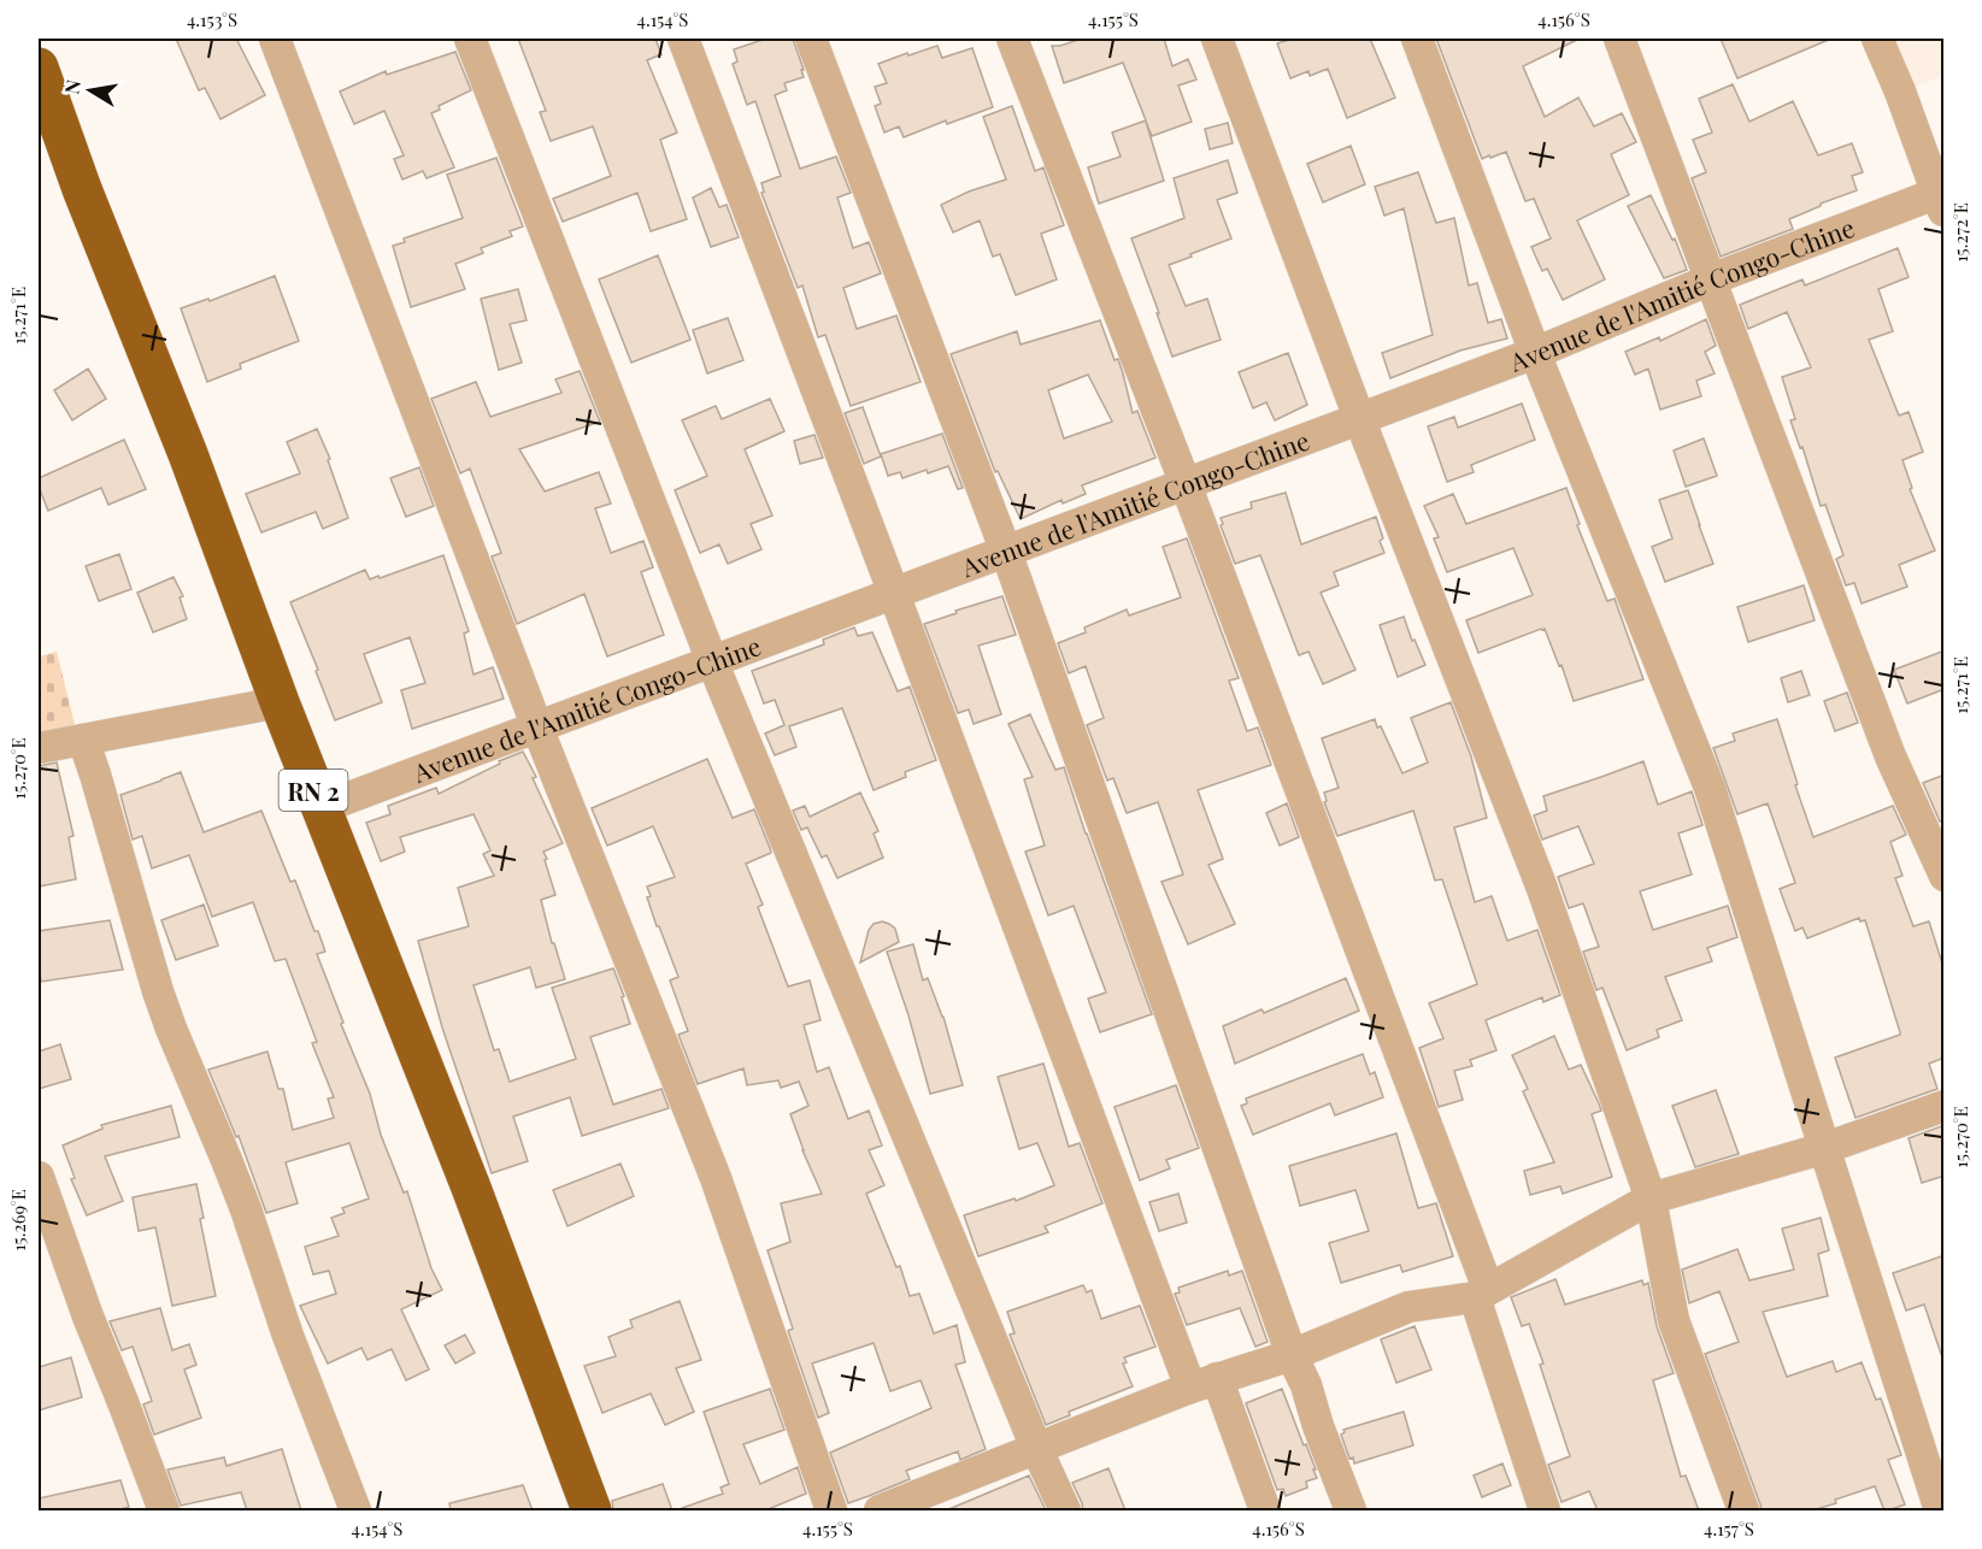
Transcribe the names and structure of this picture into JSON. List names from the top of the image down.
{
  "streets": {
    "highway": ["RN 2"],
    "street": ["Avenue de l'Amitié Congo-Chine"]
  },
  "crossings": [
    ["Avenue de l'Amitié Congo-Chine", "RN 2"]
  ],
  "north": "left",
  "coordinates": [
    "4.153°S",
    "4.154°S",
    "4.155°S",
    "4.156°S",
    "15.272°E",
    "15.271°E",
    "15.270°E",
    "15.269°E",
    "4.157°S"
  ]
}
